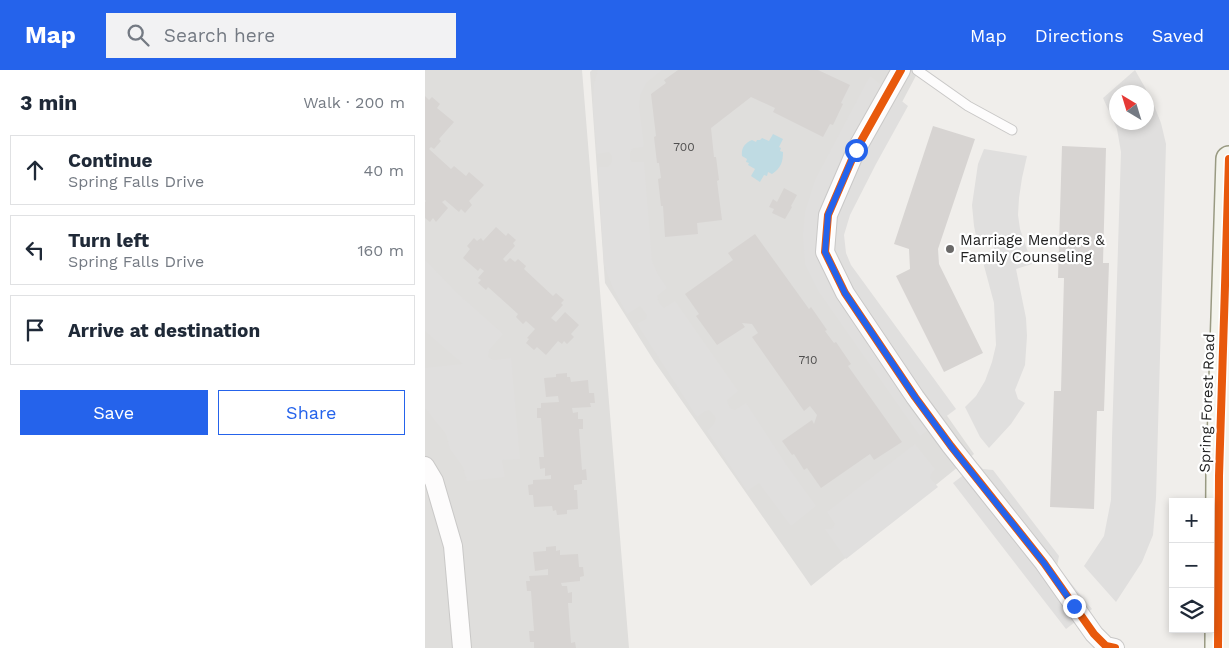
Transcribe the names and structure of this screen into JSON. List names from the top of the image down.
{
  "streets": {
    "main road": ["Spring Forest Road"]
  },
  "places": ["Marriage Menders & Family Counseling"],
  "house_numbers": ["700", "710"],
  "north": "top left",
  "page": {
    "header": "Map",
    "search": "Search here",
    "nav": ["Map", "Directions", "Saved"],
    "heading": ["3 min", "Walk · 200 m"],
    "list": [
      ["Continue", "Spring Falls Drive", "40 m"],
      ["Turn left", "Spring Falls Drive", "160 m"],
      "Arrive at destination"
    ],
    "buttons": ["Save", "Share"],
    "map_buttons": ["+", "−"]
  }
}
